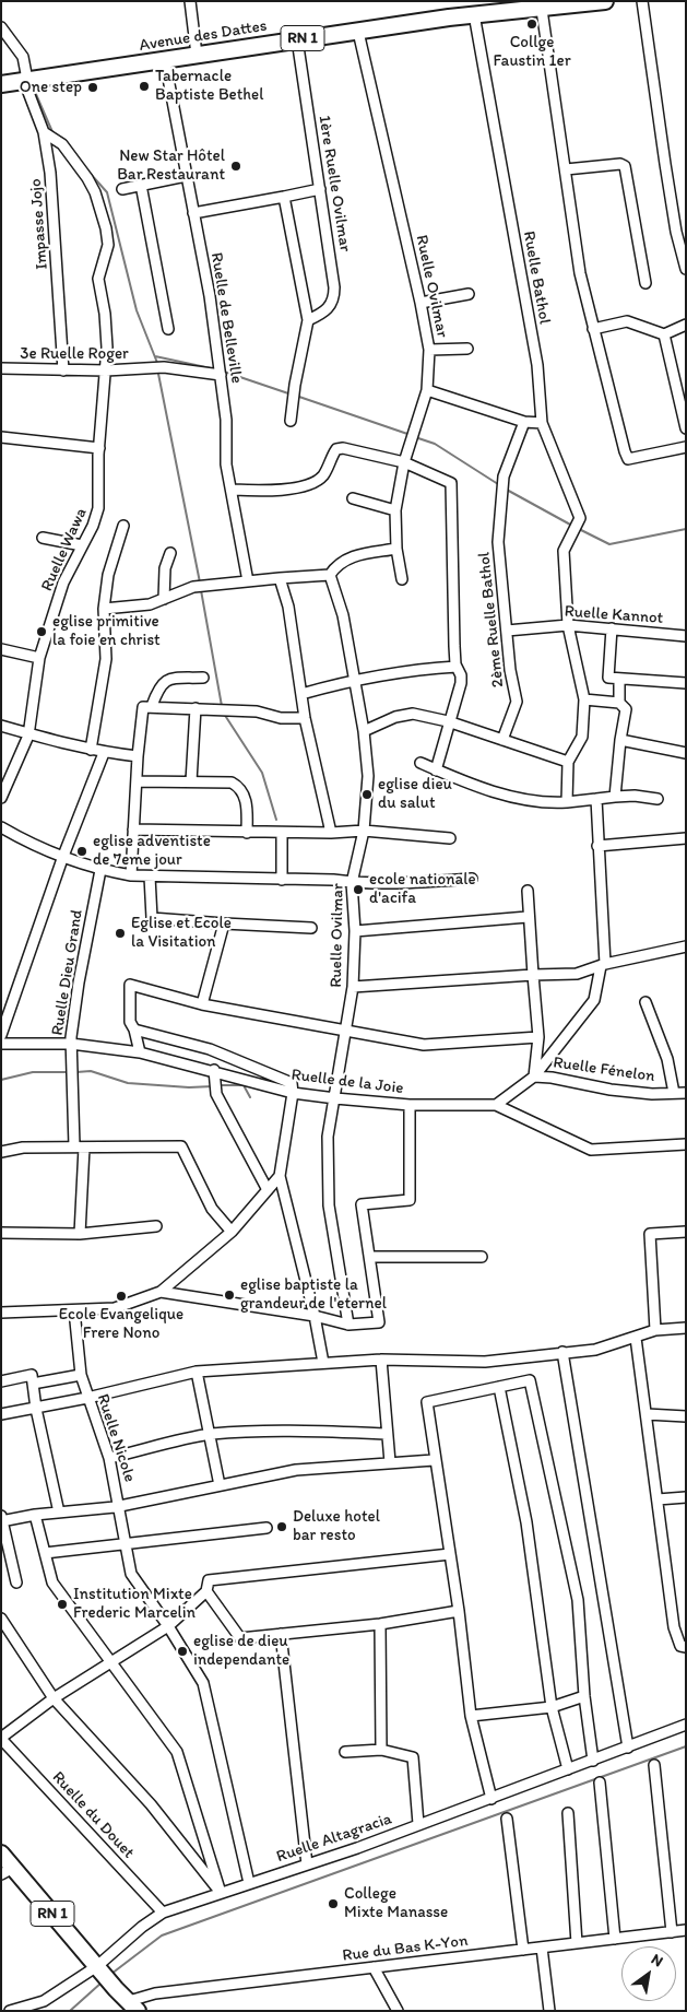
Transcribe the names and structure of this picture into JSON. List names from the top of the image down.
{
  "streets": {
    "main road": ["Avenue des Dattes", "RN 1"],
    "street": [
      "1ère Ruelle Ovilmar",
      "Impasse Jojo",
      "Ruelle Bathol",
      "Ruelle Ovilmar",
      "Ruelle de Belleville",
      "3e Ruelle Roger",
      "Ruelle Wawa",
      "Ruelle Kannot",
      "2ème Ruelle Bathol",
      "Ruelle Dieu Grand",
      "Ruelle Fénelon",
      "Ruelle de la Joie",
      "Ruelle Nicole",
      "Ruelle du Douet",
      "Ruelle Altagracia",
      "Rue du Bas K-Yon"
    ]
  },
  "crossings": [
    ["Avenue des Dattes", "1ère Ruelle Ovilmar"],
    ["Avenue des Dattes", "Impasse Jojo"],
    ["Avenue des Dattes", "Ruelle Bathol"],
    ["Avenue des Dattes", "Ruelle Ovilmar"],
    ["Avenue des Dattes", "Ruelle de Belleville"],
    ["RN 1", "Ruelle Altagracia"],
    ["RN 1", "Rue du Bas K-Yon"],
    ["Impasse Jojo", "3e Ruelle Roger"],
    ["Impasse Jojo", "Ruelle Wawa"],
    ["Ruelle Bathol", "Ruelle Kannot"],
    ["Ruelle Ovilmar", "Ruelle de la Joie"],
    ["Ruelle de Belleville", "3e Ruelle Roger"],
    ["3e Ruelle Roger", "Ruelle Wawa"],
    ["Ruelle Kannot", "2ème Ruelle Bathol"],
    ["Ruelle Dieu Grand", "Ruelle de la Joie"],
    ["Ruelle Fénelon", "Ruelle de la Joie"],
    ["Ruelle du Douet", "Ruelle Altagracia"]
  ],
  "places": [
    "Collge Faustin 1er",
    "Tabernacle Baptiste Bethel",
    "One step",
    "New Star Hôtel Bar Restaurant",
    "eglise primitive la foie en christ",
    "eglise dieu du salut",
    "eglise adventiste de 7eme jour",
    "ecole nationale d'acifa",
    "Eglise et Ecole la Visitation",
    "eglise baptiste la grandeur de l'eternel",
    "Ecole Evangelique Frere Nono",
    "Deluxe hotel bar resto",
    "Institution Mixte Frederic Marcelin",
    "eglise de dieu independante",
    "College Mixte Manasse"
  ],
  "north": "top right"
}
